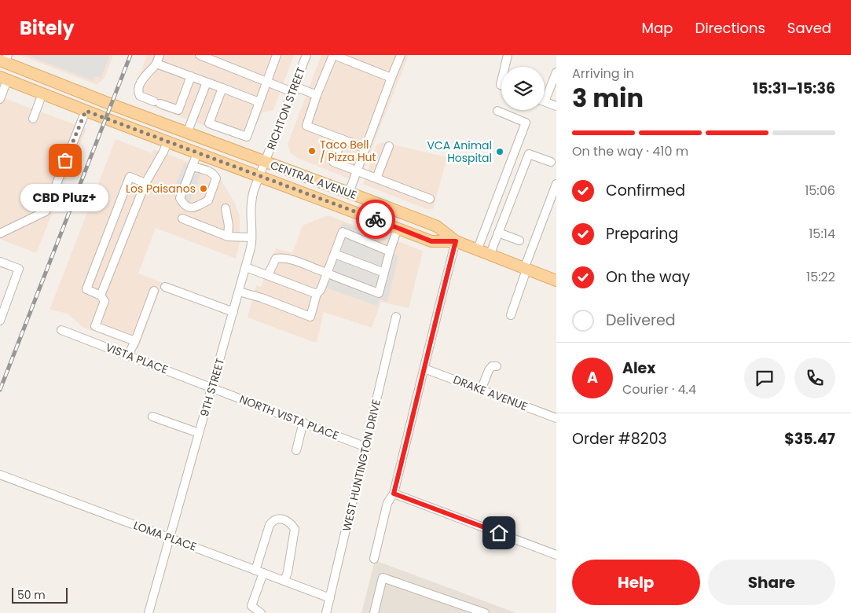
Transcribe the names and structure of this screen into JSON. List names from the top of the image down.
{
  "streets": {
    "main road": ["CENTRAL AVENUE"],
    "street": [
      "RICHTON STREET",
      "VISTA PLACE",
      "9TH STREET",
      "DRAKE AVENUE",
      "NORTH VISTA PLACE",
      "WEST HUNTINGTON DRIVE",
      "LOMA PLACE"
    ]
  },
  "crossings": [
    ["RICHTON STREET", "CENTRAL AVENUE"],
    ["RICHTON STREET", "9TH STREET"],
    ["CENTRAL AVENUE", "9TH STREET"],
    ["VISTA PLACE", "9TH STREET"],
    ["VISTA PLACE", "NORTH VISTA PLACE"],
    ["9TH STREET", "NORTH VISTA PLACE"],
    ["9TH STREET", "LOMA PLACE"],
    ["NORTH VISTA PLACE", "WEST HUNTINGTON DRIVE"],
    ["WEST HUNTINGTON DRIVE", "LOMA PLACE"]
  ],
  "places": [
    "Taco Bell / Pizza Hut",
    "VCA Animal Hospital",
    "CBD Pluz+",
    "Los Paisanos"
  ],
  "scale_bar": "50 m",
  "page": {
    "header": "Bitely",
    "nav": ["Map", "Directions", "Saved"],
    "heading": ["3 min", "Arriving in", "15:31–15:36"],
    "panel": [
      "Alex",
      "Courier · 4.4",
      "Order #8203",
      "$35.47"
    ],
    "bar": "On the way · 410 m",
    "list": [
      ["Confirmed", "15:06"],
      ["Preparing", "15:14"],
      ["On the way", "15:22"],
      "Delivered"
    ],
    "bubble": "CBD Pluz+",
    "round": "A",
    "buttons": ["Help", "Share"],
    "scale": "50 m"
  }
}
